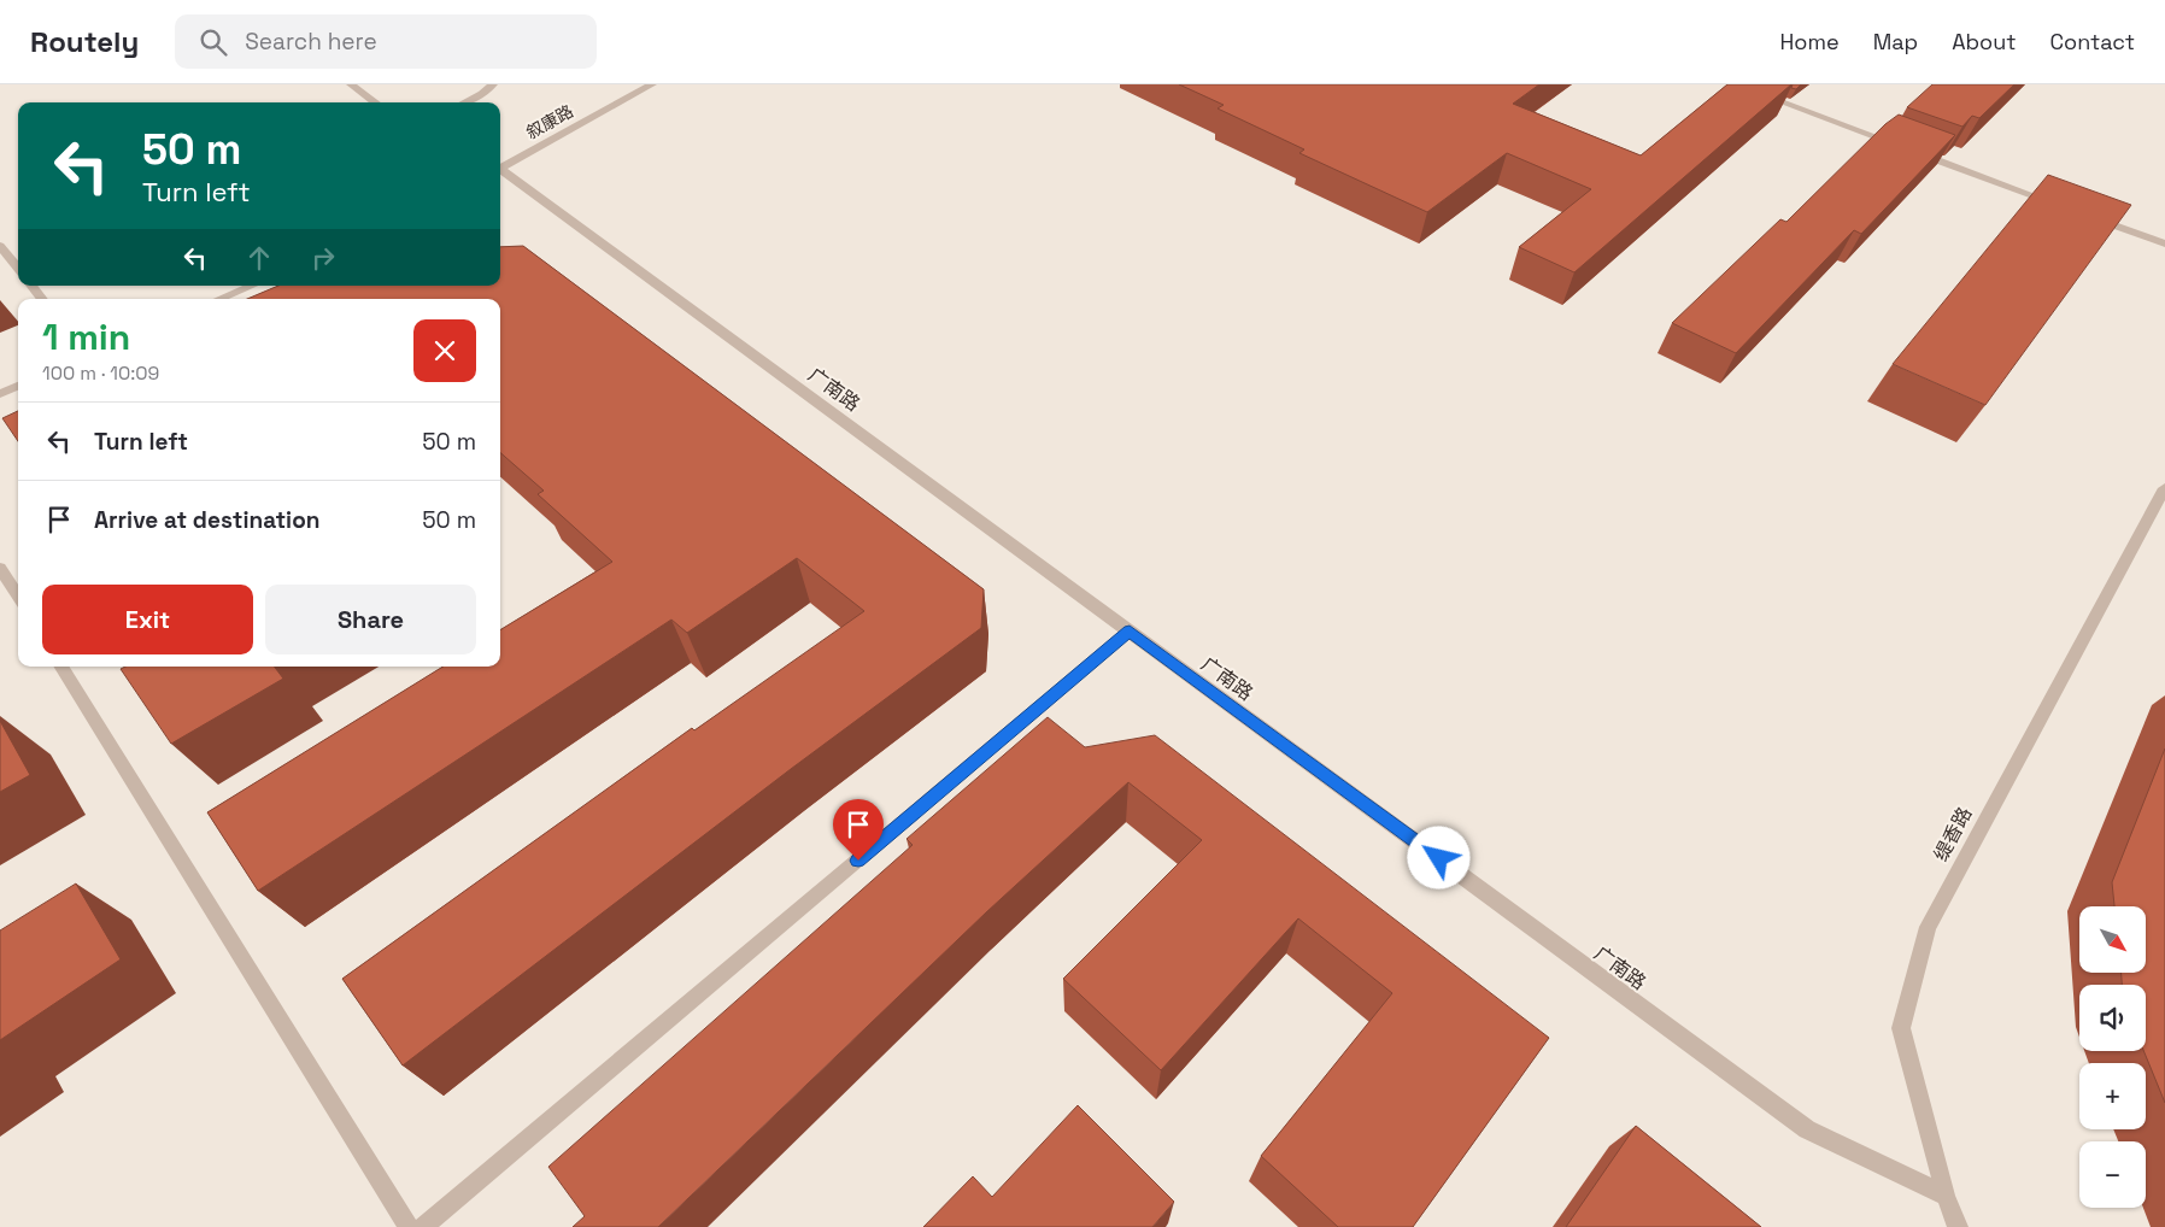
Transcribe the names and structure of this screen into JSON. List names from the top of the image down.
{
  "streets": {
    "street": ["叙康路", "广南路", "缇香路"]
  },
  "crossings": [
    ["广南路", "缇香路"]
  ],
  "north": "bottom right",
  "page": {
    "header": "Routely",
    "search": "Search here",
    "nav": [
      "Home",
      "Map",
      "About",
      "Contact"
    ],
    "turn": ["50 m", "Turn left"],
    "heading": ["1 min", "100 m · 10:09"],
    "list": [
      {
        "name": "Turn left",
        "value": "50 m"
      },
      {
        "name": "Arrive at destination",
        "value": "50 m"
      }
    ],
    "buttons": ["Exit", "Share"],
    "map_buttons": ["+", "−"]
  }
}
